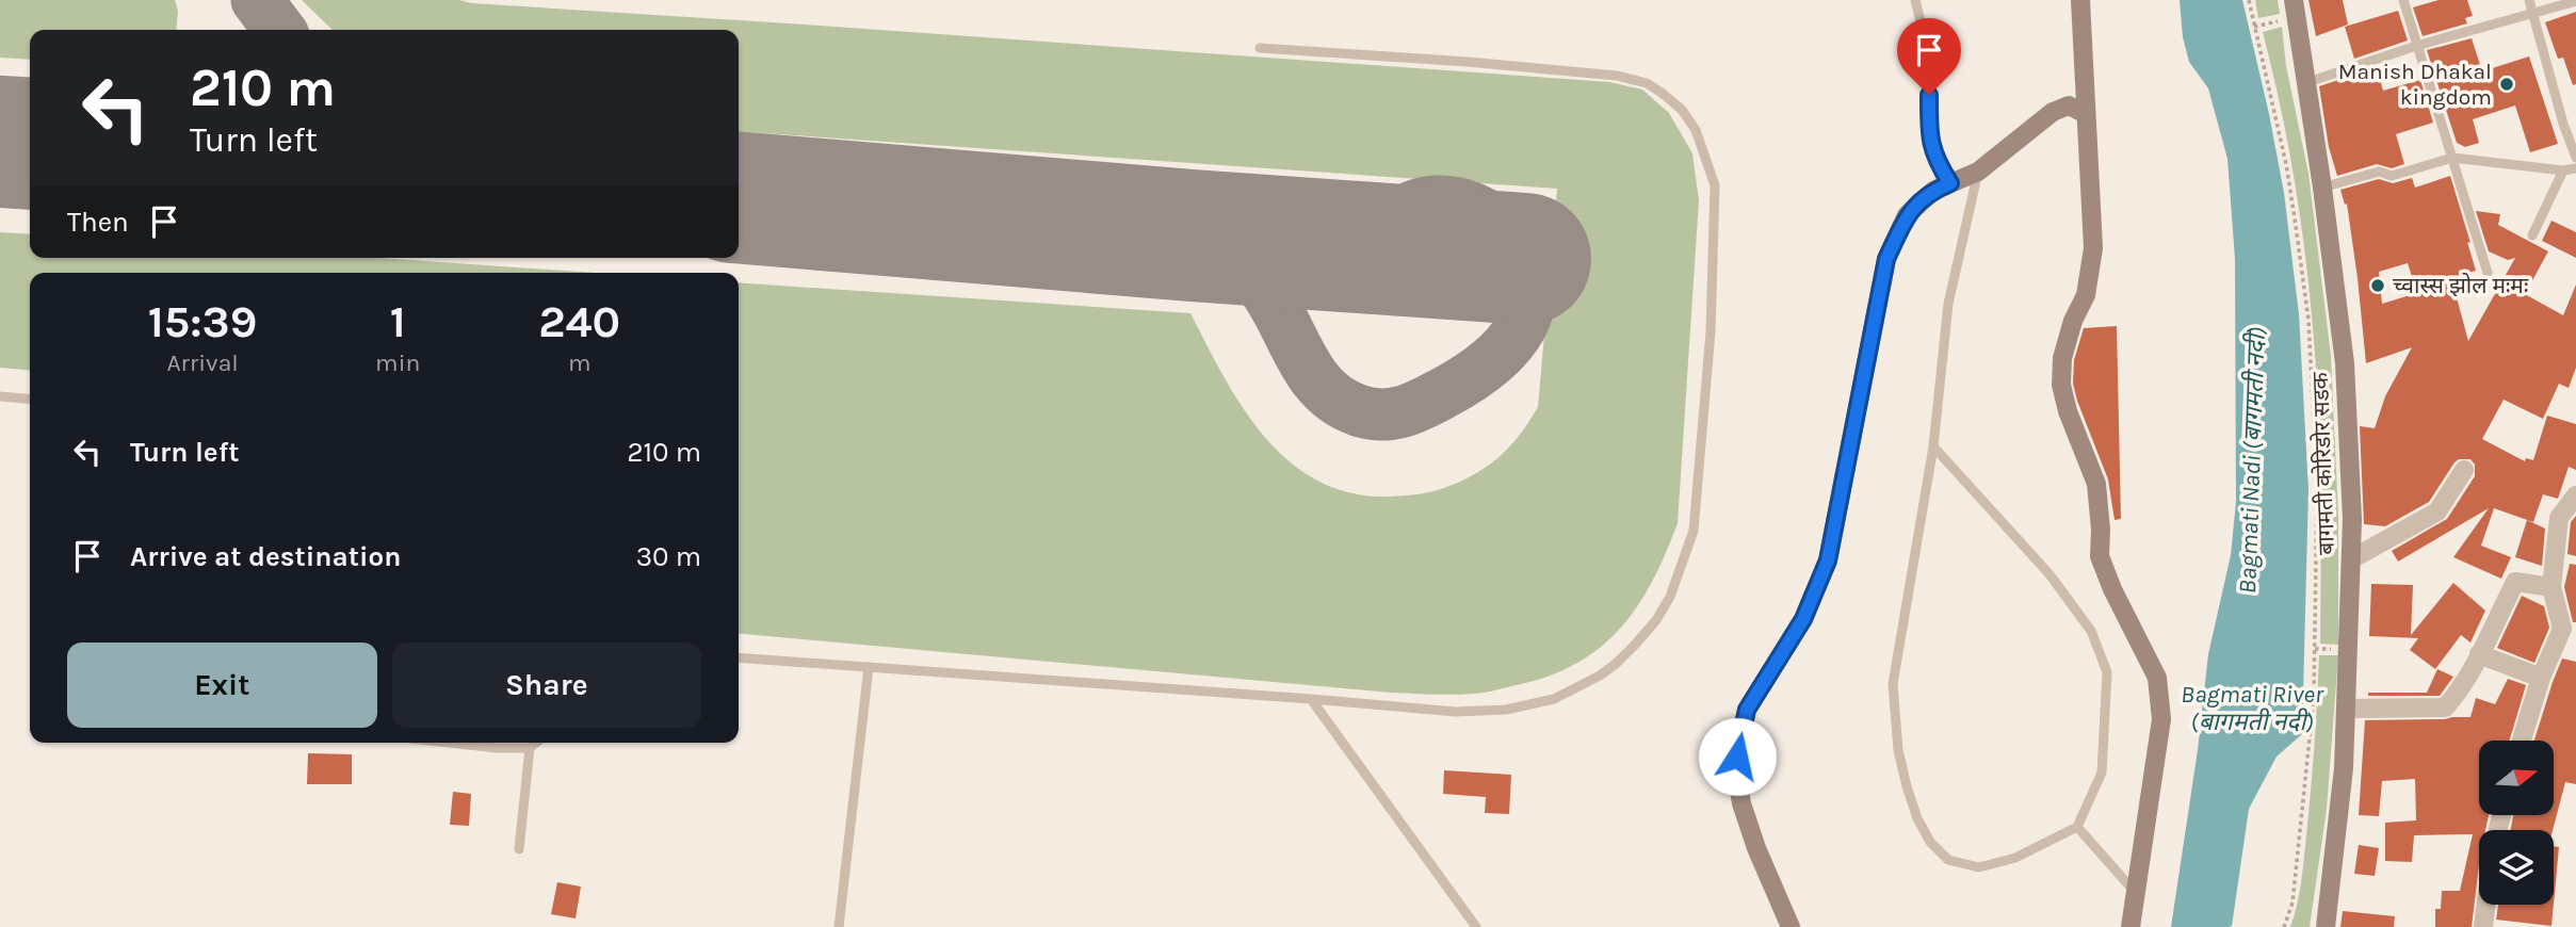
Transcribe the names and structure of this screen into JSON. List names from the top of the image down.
{
  "streets": {
    "main road": ["बागमती कोरिडोर सडक"]
  },
  "water": ["Bagmati Nadi (बागमती नदी)", "Bagmati River (बागमती नदी)"],
  "places": ["Manish Dhakal kingdom", "च्वास्स झोल मःमः"],
  "north": "right",
  "page": {
    "turn": ["210 m", "Turn left"],
    "then": "Then",
    "eta": [
      "15:39",
      "Arrival",
      "1",
      "min",
      "240",
      "m"
    ],
    "list": [
      {
        "name": "Turn left",
        "value": "210 m"
      },
      {
        "name": "Arrive at destination",
        "value": "30 m"
      }
    ],
    "buttons": ["Exit", "Share"]
  }
}
